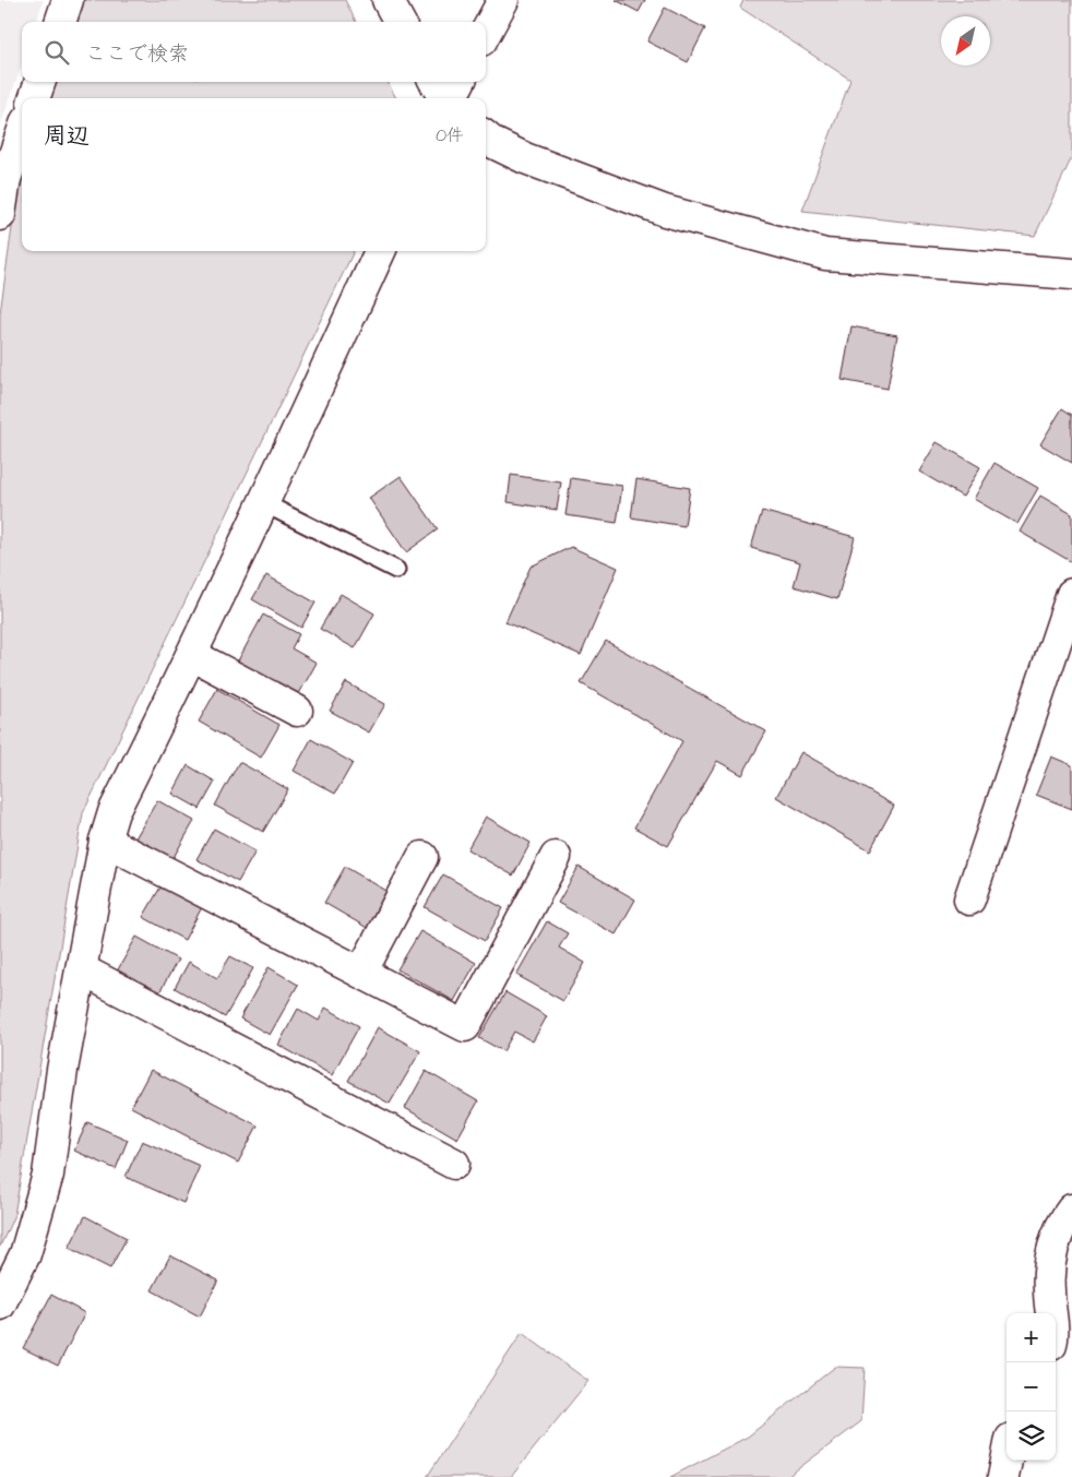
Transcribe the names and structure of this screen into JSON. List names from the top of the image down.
{
  "north": "bottom left",
  "page": {
    "search": "ここで検索",
    "heading": ["周辺", "0件"],
    "map_buttons": ["+", "−"]
  }
}
